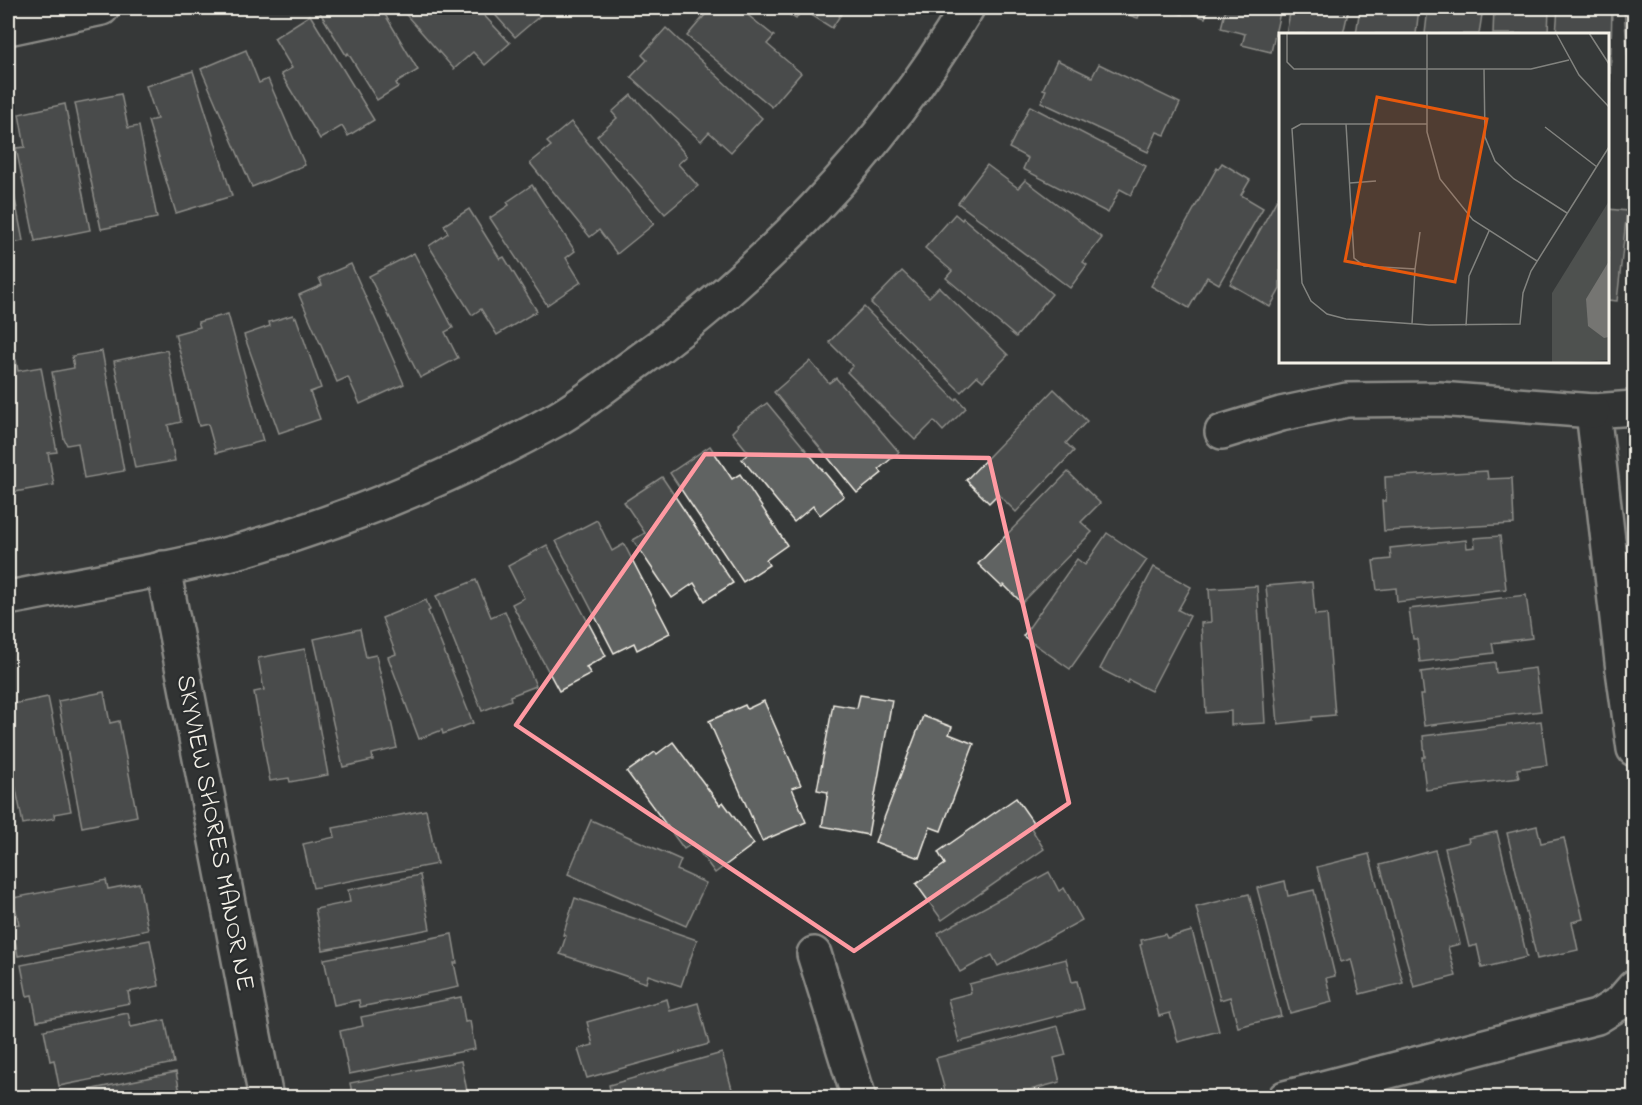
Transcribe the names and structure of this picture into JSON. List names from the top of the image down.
{
  "streets": {
    "street": ["SKYVIEW SHORES MANOR NE"]
  }
}
